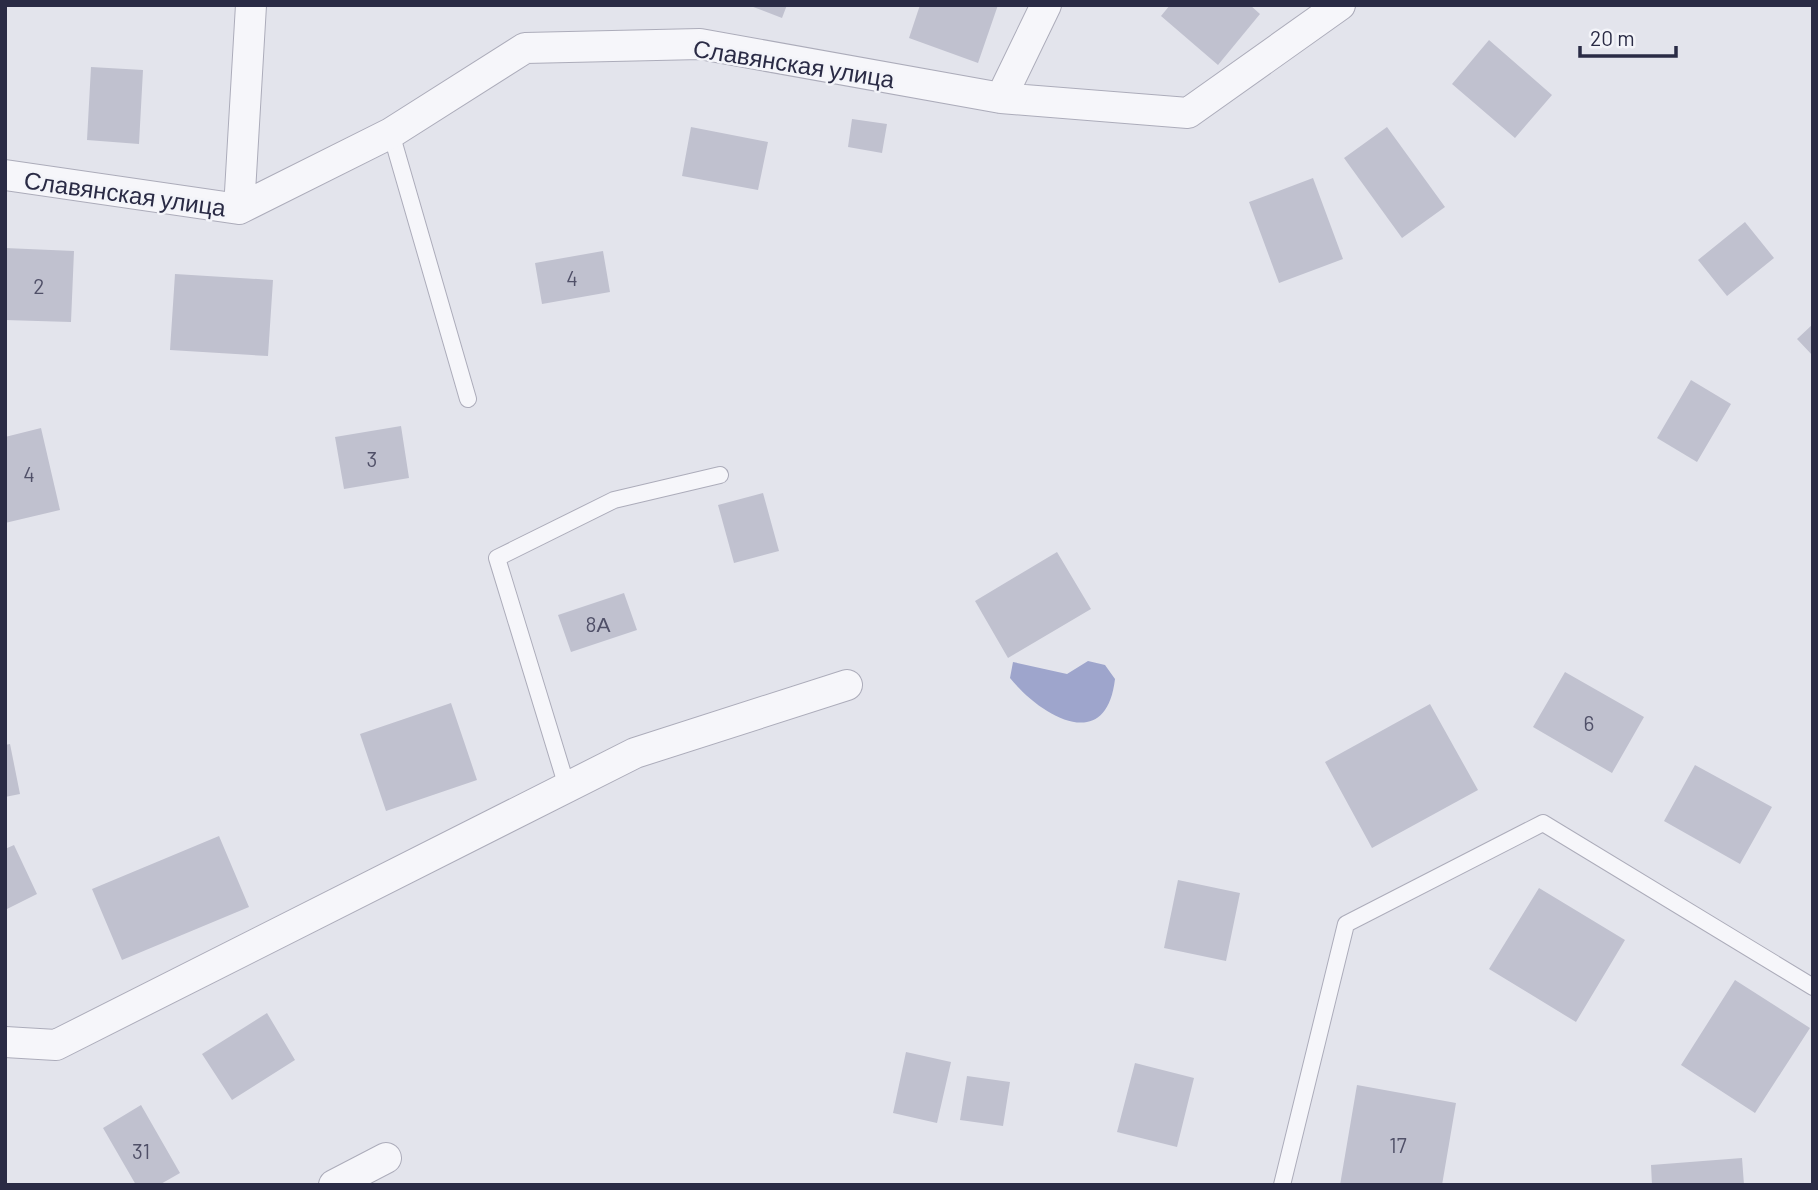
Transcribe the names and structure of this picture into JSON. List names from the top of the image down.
{
  "streets": {
    "street": ["Славянская улица"]
  },
  "house_numbers": [
    "4",
    "2",
    "3",
    "4",
    "8А",
    "6",
    "17",
    "31"
  ],
  "scale_bar": "20 m"
}
